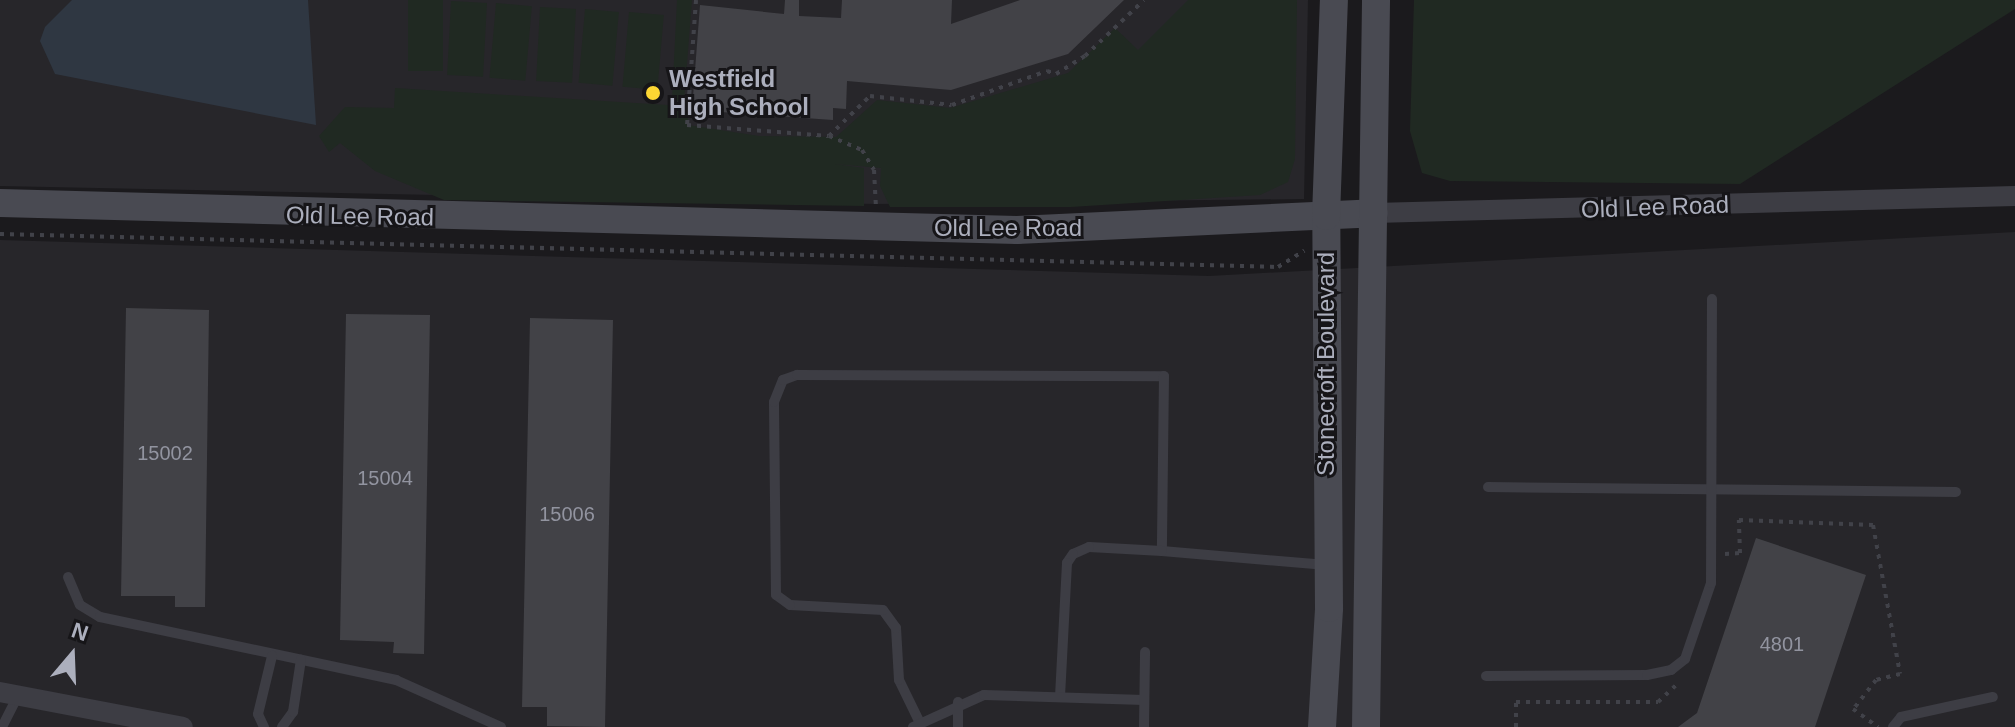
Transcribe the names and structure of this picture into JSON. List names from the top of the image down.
{
  "streets": {
    "main road": ["Old Lee Road", "Stonecroft Boulevard"]
  },
  "crossings": [
    ["Old Lee Road", "Stonecroft Boulevard"]
  ],
  "places": ["Westfield High School"],
  "house_numbers": [
    "15002",
    "15004",
    "15006",
    "4801"
  ],
  "north": "top"
}
